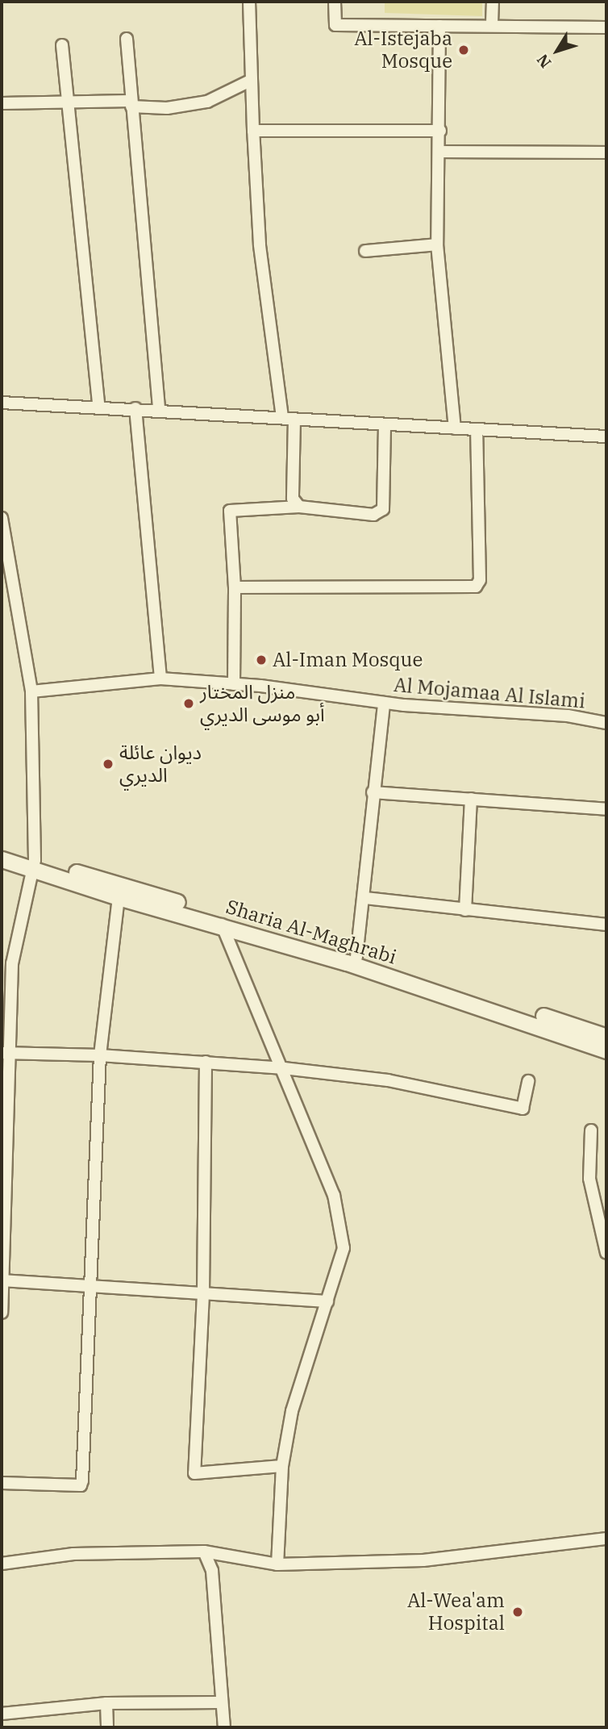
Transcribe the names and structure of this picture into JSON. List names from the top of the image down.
{
  "streets": {
    "main road": ["Sharia Al-Maghrabi"],
    "street": ["Al Mojamaa Al Islami"]
  },
  "places": [
    "Al-Istejaba Mosque",
    "Al-Iman Mosque",
    "منزل المختار أبو موسى الديري",
    "ديوان عائلة الديري",
    "Al-Wea'am Hospital"
  ],
  "north": "bottom left"
}
